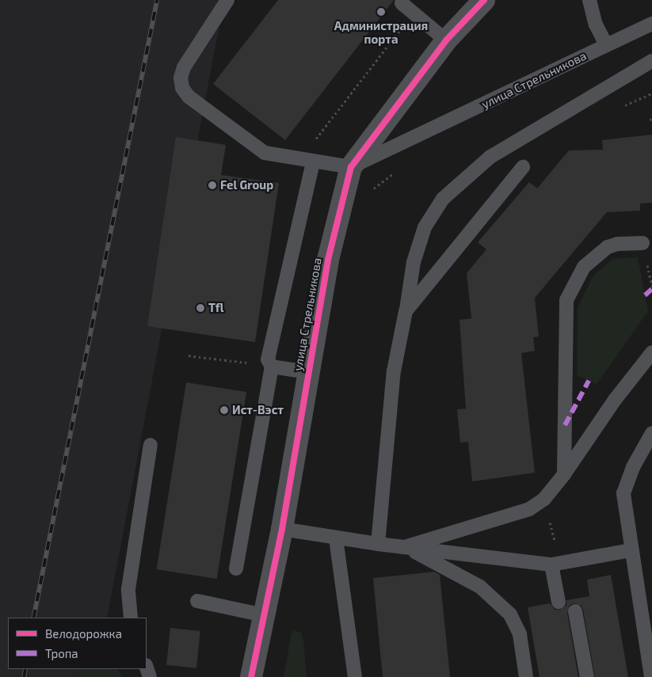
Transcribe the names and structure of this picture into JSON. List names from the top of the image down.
{
  "streets": {
    "street": ["улица Стрельникова"]
  },
  "places": [
    "Администрация порта",
    "Fel Group",
    "Tfl",
    "Ист-Вэст"
  ],
  "legend": ["Велодорожка", "Тропа"]
}
